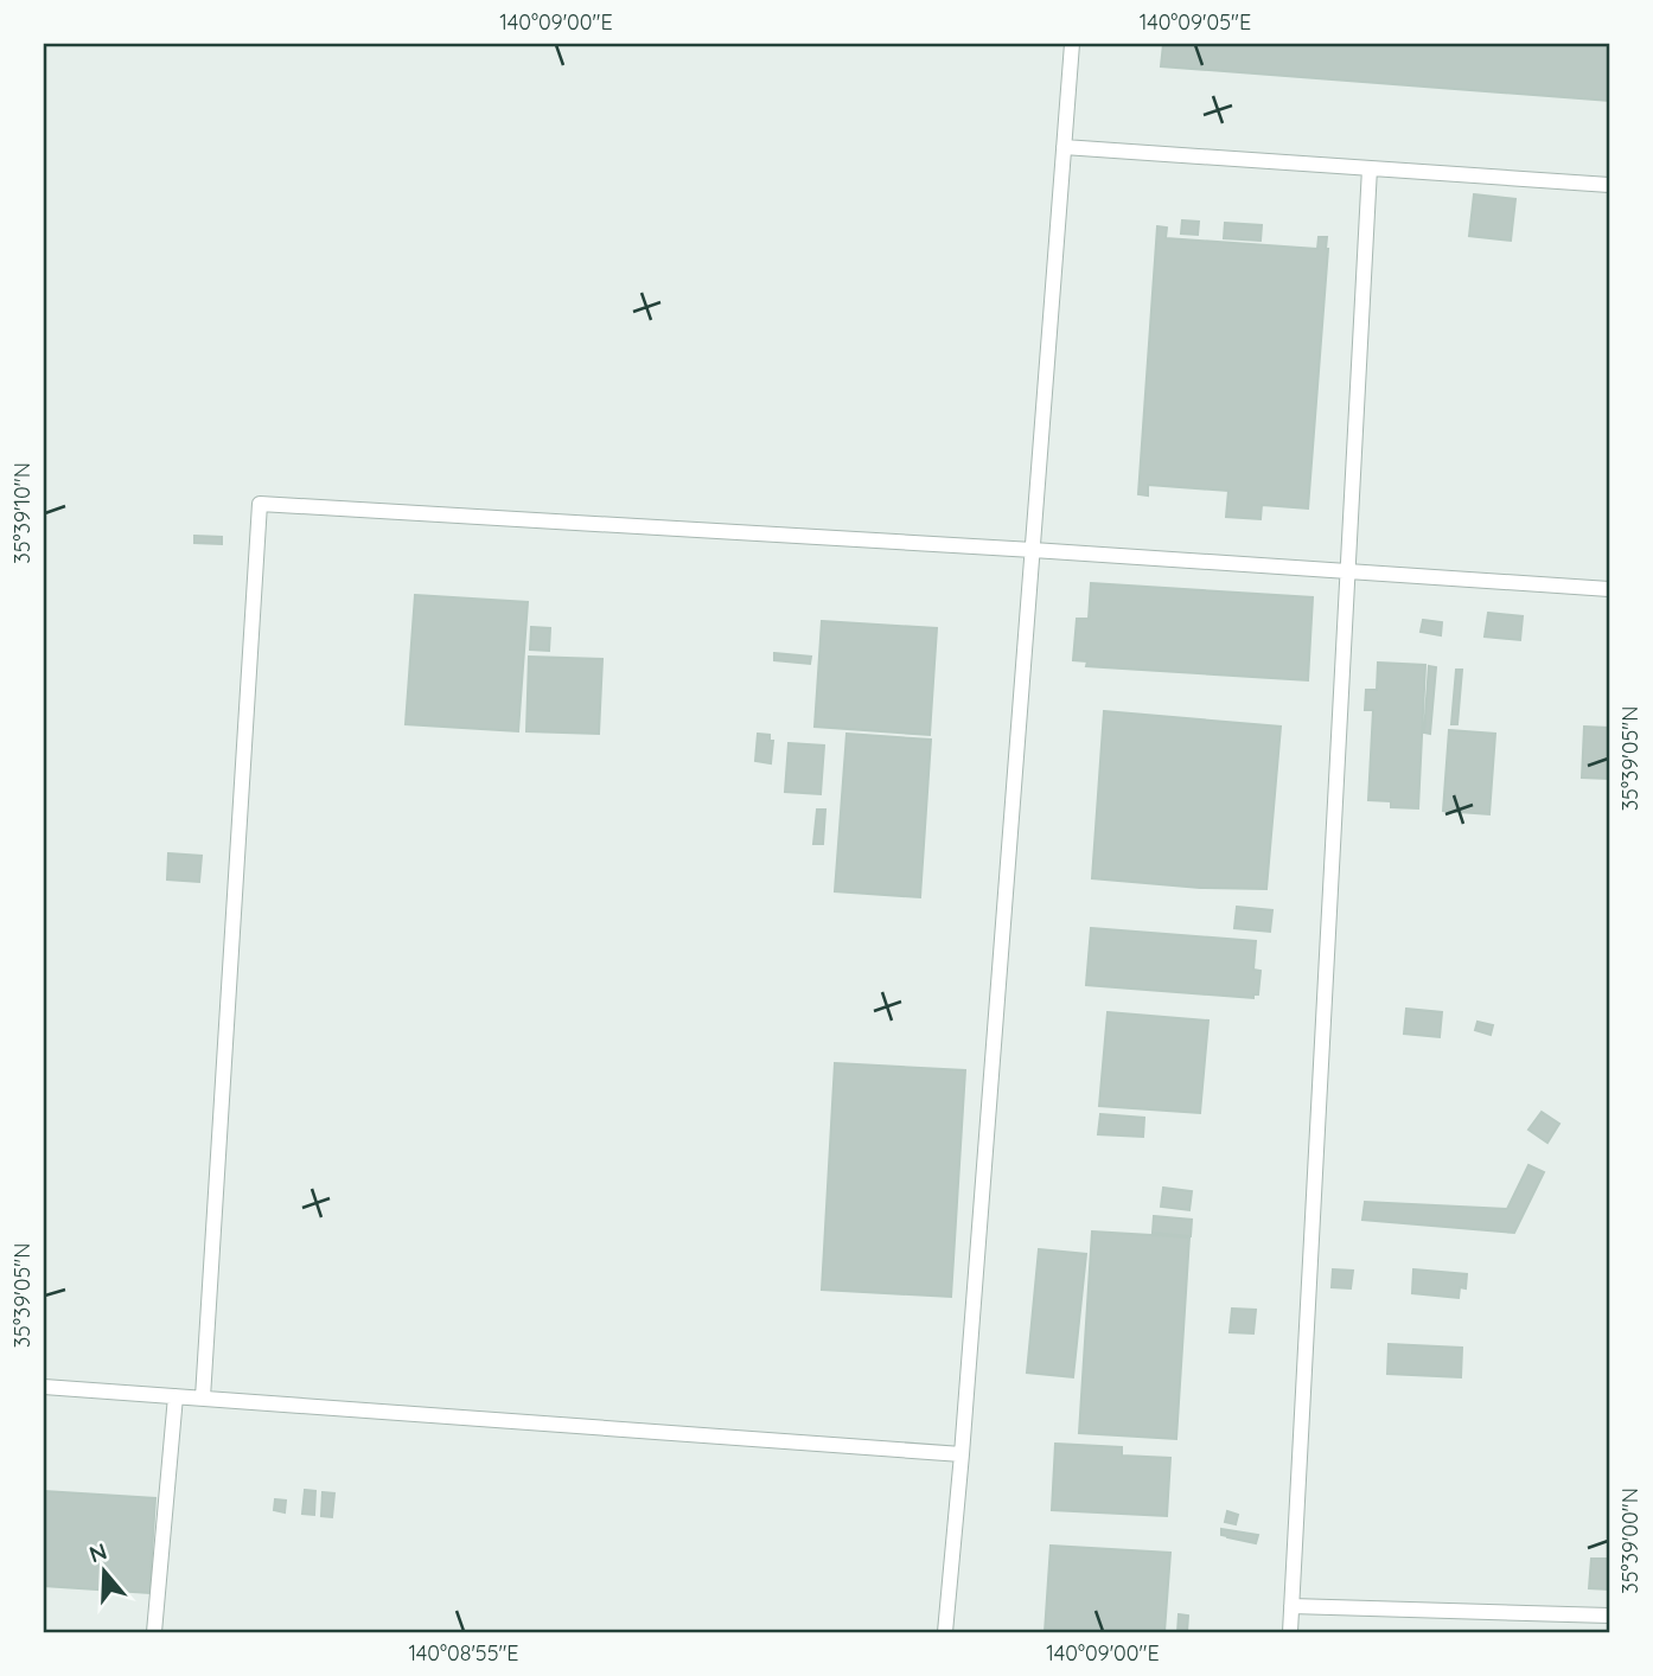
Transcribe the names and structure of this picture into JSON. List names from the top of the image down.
{
  "north": "top",
  "coordinates": [
    "140°09'00\"E",
    "140°09'05\"E",
    "35°39'10\"N",
    "35°39'05\"N",
    "35°39'00\"N",
    "140°08'55\"E"
  ]
}
